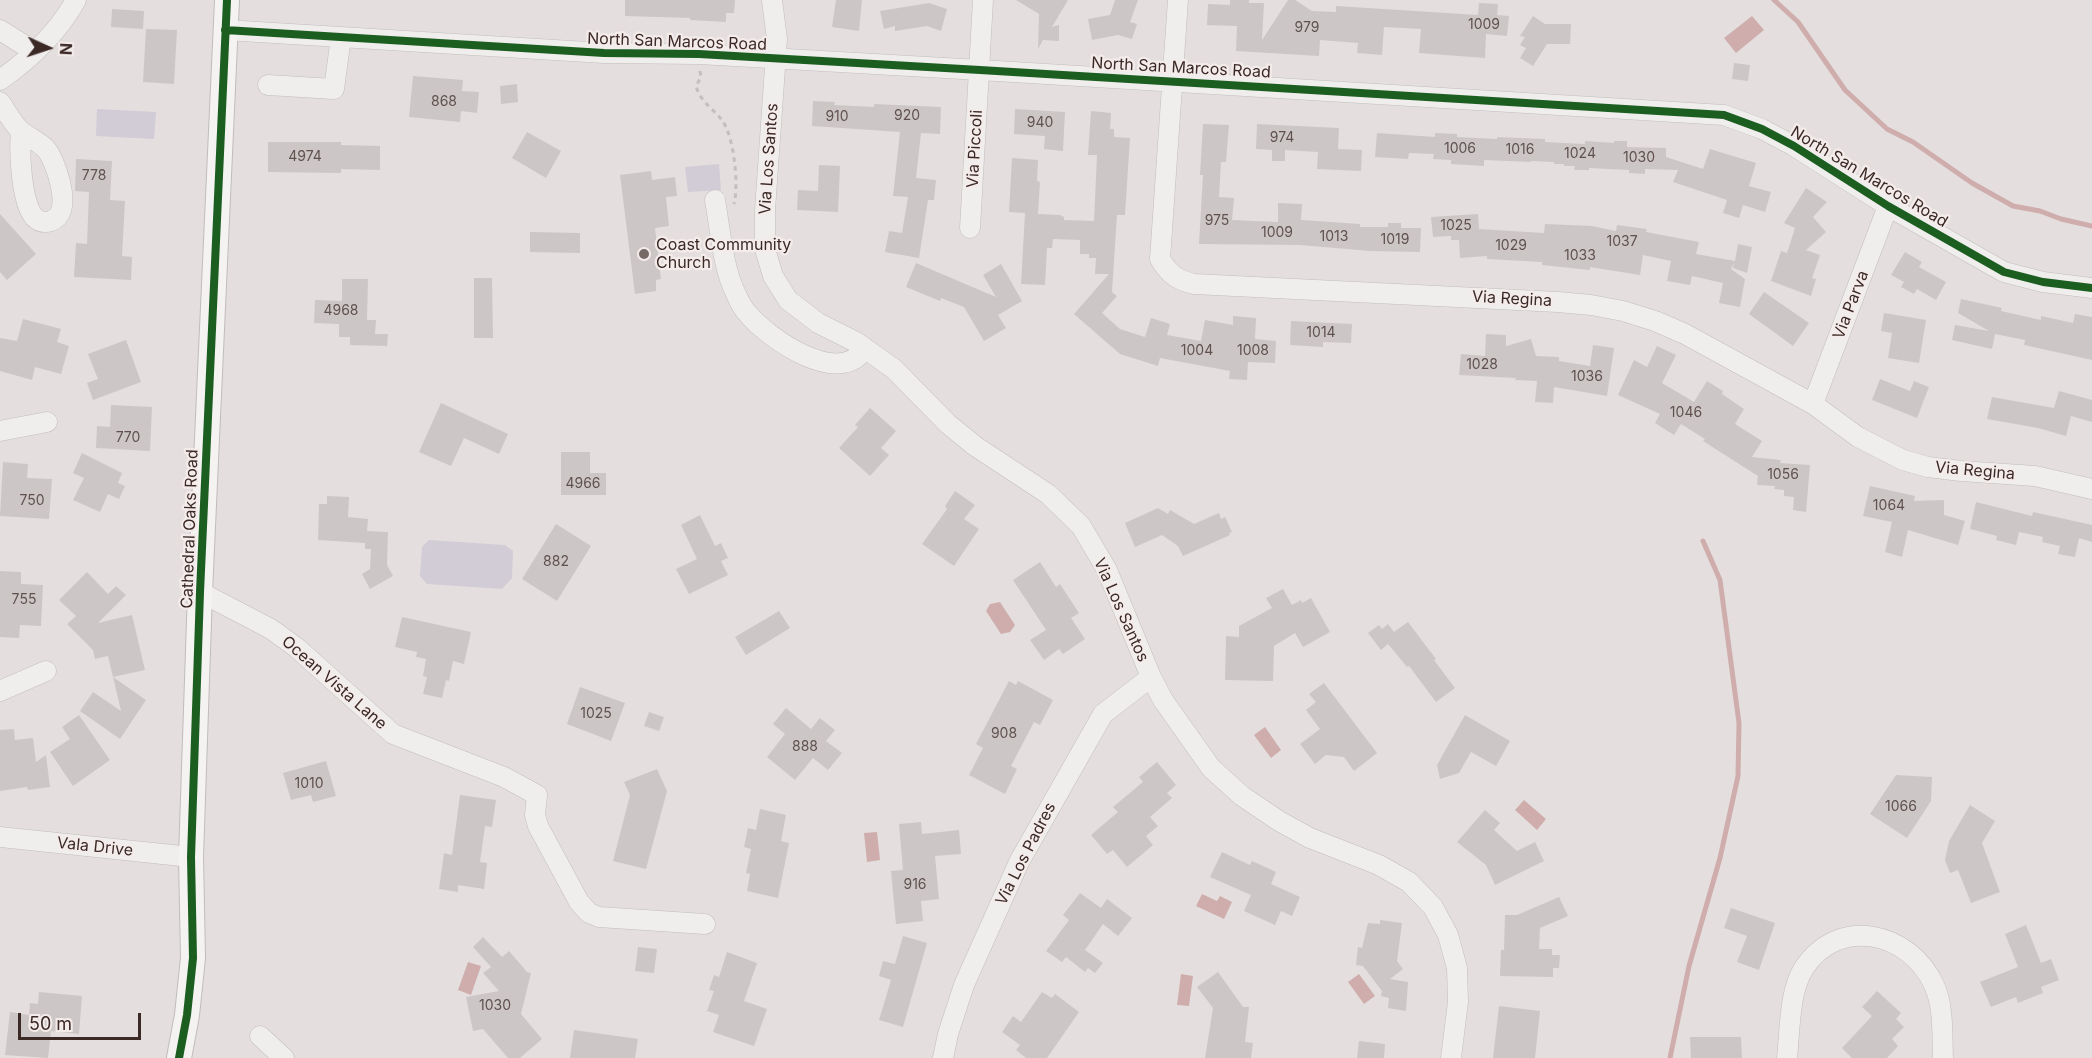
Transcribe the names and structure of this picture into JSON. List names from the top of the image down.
{
  "streets": {
    "main road": ["Cathedral Oaks Road"],
    "street": [
      "North San Marcos Road",
      "Via Piccoli",
      "Via Los Santos",
      "Via Regina",
      "Via Parva",
      "Ocean Vista Lane",
      "Vala Drive",
      "Via Los Padres"
    ]
  },
  "crossings": [
    ["North San Marcos Road", "Via Piccoli"],
    ["North San Marcos Road", "Via Los Santos"],
    ["North San Marcos Road", "Via Regina"],
    ["North San Marcos Road", "Via Parva"],
    ["North San Marcos Road", "Cathedral Oaks Road"],
    ["Via Los Santos", "Via Los Padres"],
    ["Via Regina", "Via Parva"],
    ["Cathedral Oaks Road", "Ocean Vista Lane"],
    ["Cathedral Oaks Road", "Vala Drive"]
  ],
  "places": ["Coast Community Church"],
  "house_numbers": [
    "1009",
    "979",
    "868",
    "920",
    "910",
    "940",
    "974",
    "1006",
    "1016",
    "1024",
    "4974",
    "1030",
    "778",
    "975",
    "1025",
    "1009",
    "1013",
    "1019",
    "1037",
    "1029",
    "1033",
    "4968",
    "1014",
    "1004",
    "1008",
    "1028",
    "1036",
    "1046",
    "770",
    "1056",
    "4966",
    "750",
    "1064",
    "882",
    "755",
    "1025",
    "908",
    "888",
    "1010",
    "1066",
    "916",
    "1030"
  ],
  "scale_bar": "50 m",
  "north": "right"
}
